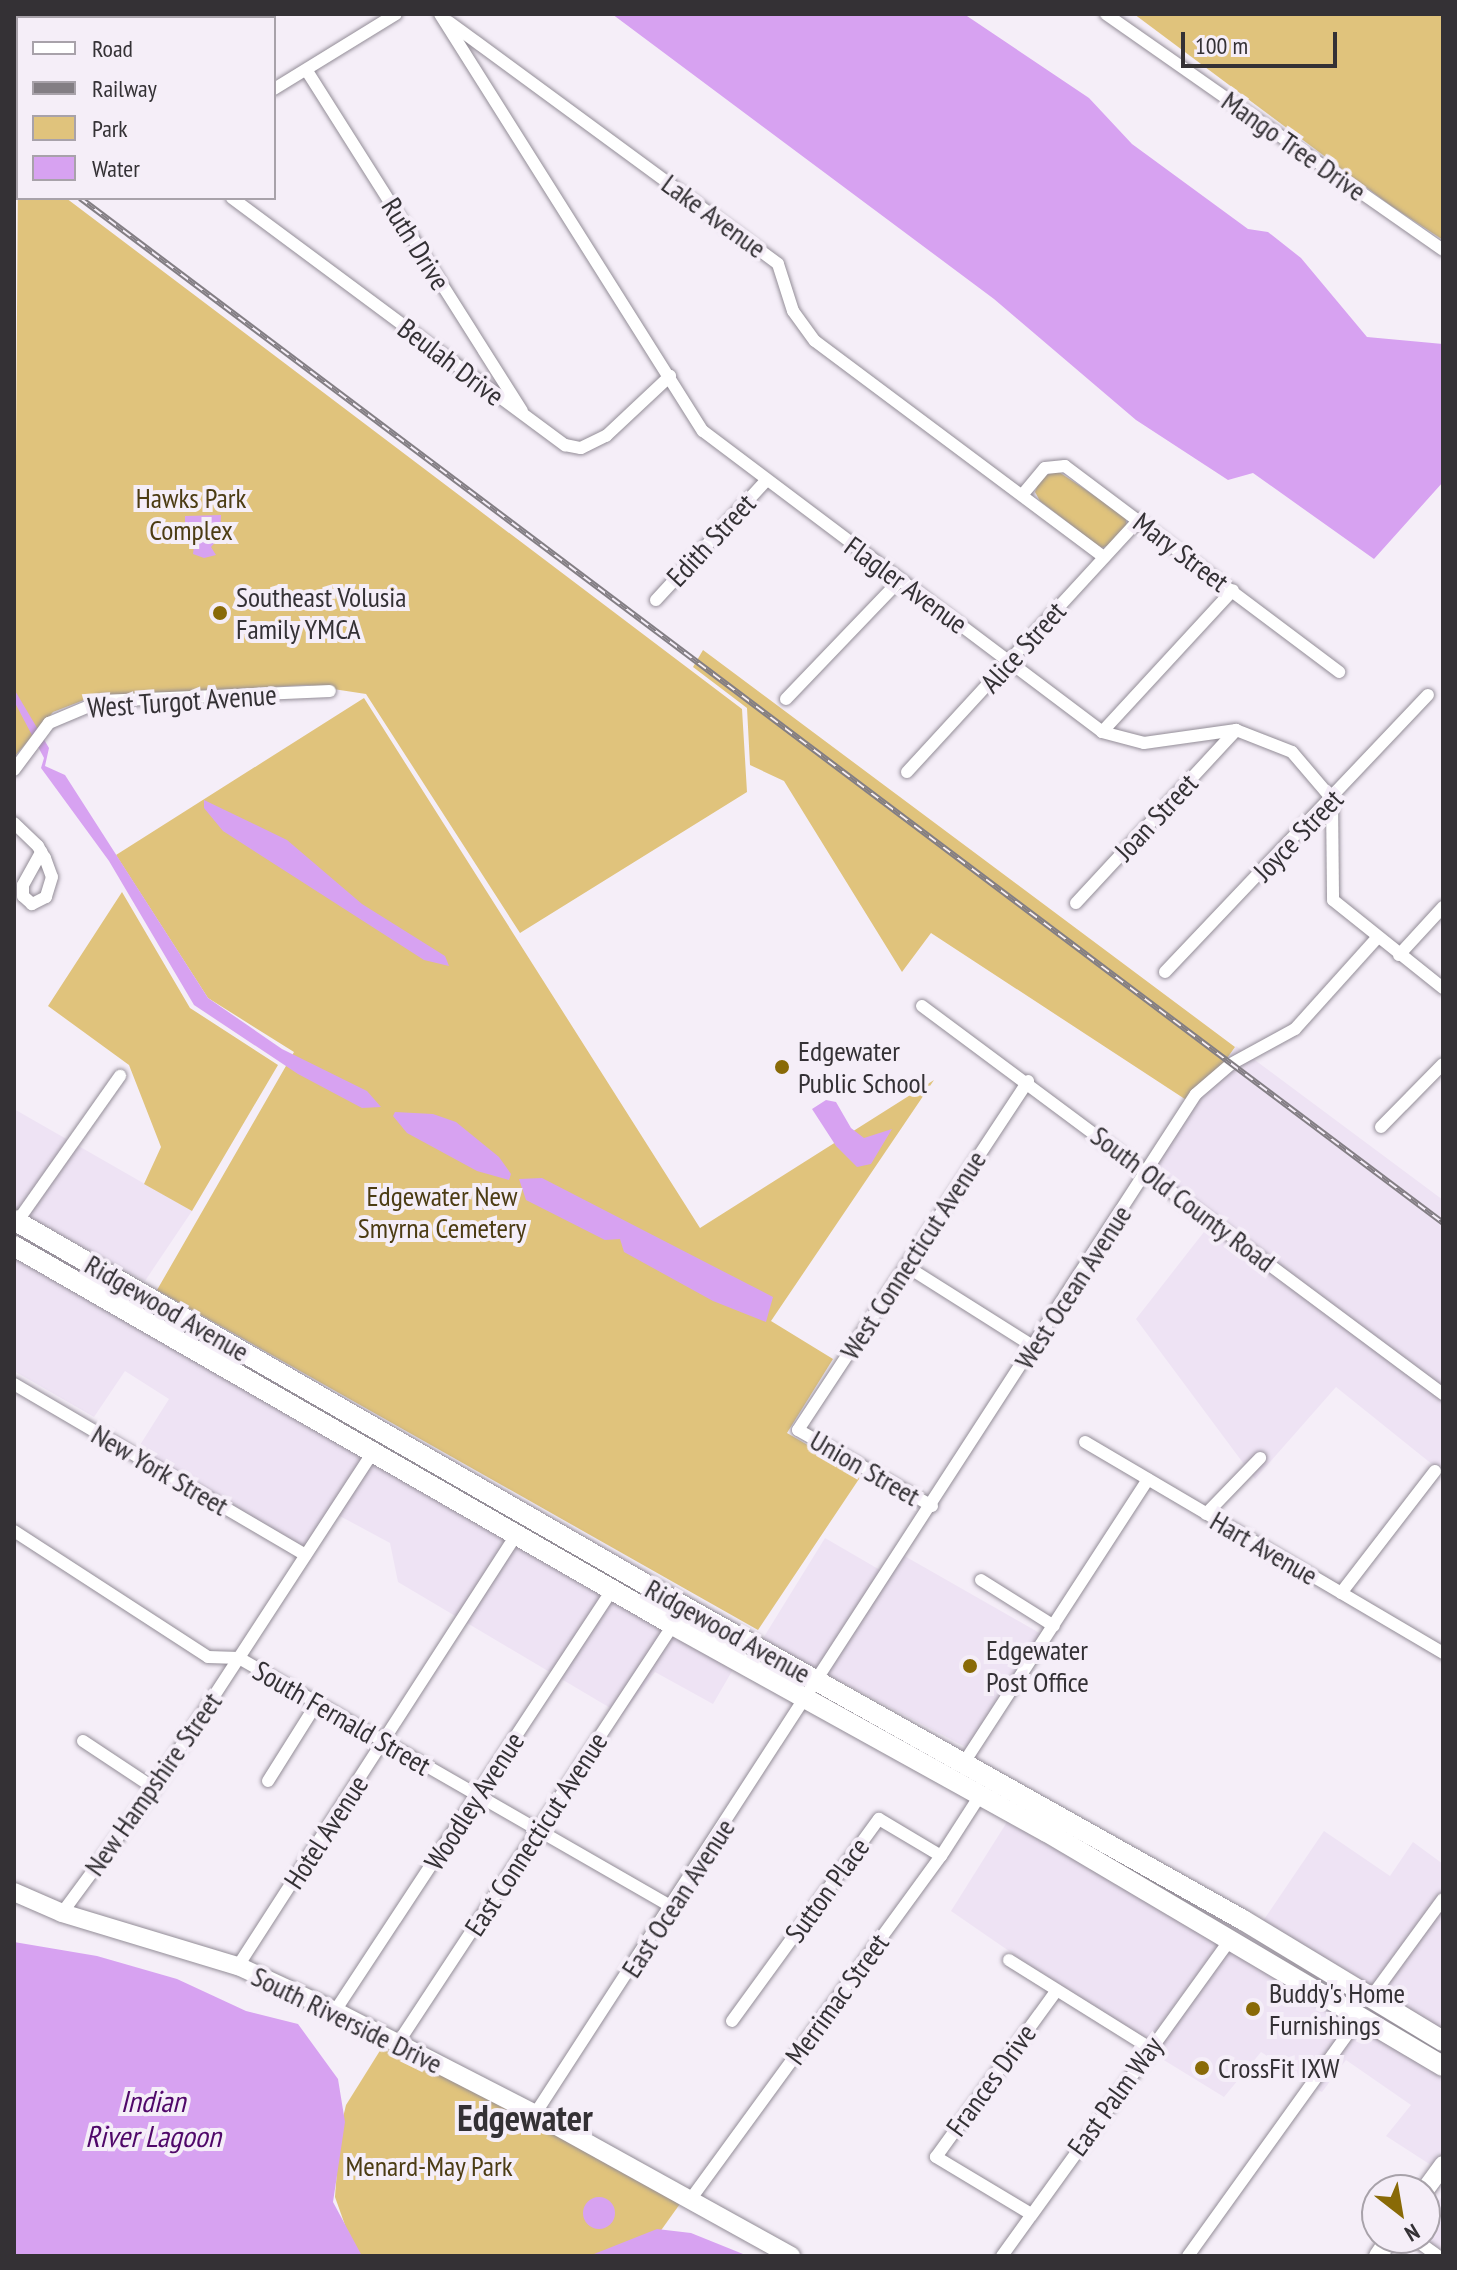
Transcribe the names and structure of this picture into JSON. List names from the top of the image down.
{
  "streets": {
    "main road": ["Ridgewood Avenue"],
    "street": [
      "Mango Tree Drive",
      "Lake Avenue",
      "Ruth Drive",
      "Beulah Drive",
      "Edith Street",
      "Mary Street",
      "Flagler Avenue",
      "Alice Street",
      "West Turgot Avenue",
      "Joan Street",
      "Joyce Street",
      "South Old County Road",
      "West Connecticut Avenue",
      "West Ocean Avenue",
      "Union Street",
      "New York Street",
      "Hart Avenue",
      "South Fernald Street",
      "New Hampshire Street",
      "Woodley Avenue",
      "Hotel Avenue",
      "East Connecticut Avenue",
      "Sutton Place",
      "East Ocean Avenue",
      "Merrimac Street",
      "South Riverside Drive",
      "Frances Drive",
      "East Palm Way"
    ]
  },
  "crossings": [
    ["Lake Avenue", "Mary Street"],
    ["Lake Avenue", "Flagler Avenue"],
    ["Lake Avenue", "Alice Street"],
    ["Ruth Drive", "Beulah Drive"],
    ["Beulah Drive", "Flagler Avenue"],
    ["Edith Street", "Flagler Avenue"],
    ["Mary Street", "Alice Street"],
    ["Flagler Avenue", "Alice Street"],
    ["Flagler Avenue", "Joan Street"],
    ["Flagler Avenue", "Joyce Street"],
    ["South Old County Road", "West Connecticut Avenue"],
    ["South Old County Road", "West Ocean Avenue"],
    ["West Connecticut Avenue", "Union Street"],
    ["West Ocean Avenue", "Ridgewood Avenue"],
    ["West Ocean Avenue", "Union Street"],
    ["West Ocean Avenue", "East Ocean Avenue"],
    ["Ridgewood Avenue", "New Hampshire Street"],
    ["Ridgewood Avenue", "Woodley Avenue"],
    ["Ridgewood Avenue", "Hotel Avenue"],
    ["Ridgewood Avenue", "East Connecticut Avenue"],
    ["Ridgewood Avenue", "East Ocean Avenue"],
    ["Ridgewood Avenue", "Merrimac Street"],
    ["Ridgewood Avenue", "East Palm Way"],
    ["New York Street", "New Hampshire Street"],
    ["South Fernald Street", "New Hampshire Street"],
    ["South Fernald Street", "Woodley Avenue"],
    ["South Fernald Street", "Hotel Avenue"],
    ["South Fernald Street", "East Connecticut Avenue"],
    ["South Fernald Street", "East Ocean Avenue"],
    ["New Hampshire Street", "South Riverside Drive"],
    ["Woodley Avenue", "South Riverside Drive"],
    ["Hotel Avenue", "South Riverside Drive"],
    ["East Connecticut Avenue", "South Riverside Drive"],
    ["Sutton Place", "Merrimac Street"],
    ["East Ocean Avenue", "South Riverside Drive"],
    ["Merrimac Street", "South Riverside Drive"],
    ["Frances Drive", "East Palm Way"]
  ],
  "districts": ["Edgewater"],
  "water": ["Indian River Lagoon"],
  "parks": ["Hawks Park Complex", "Edgewater New Smyrna Cemetery", "Menard-May Park"],
  "places": [
    "Southeast Volusia Family YMCA",
    "Edgewater Public School",
    "Edgewater Post Office",
    "Buddy's Home Furnishings",
    "CrossFit IXW"
  ],
  "legend": [
    "Road",
    "Railway",
    "Park",
    "Water"
  ],
  "scale_bar": "100 m",
  "north": "bottom right"
}
